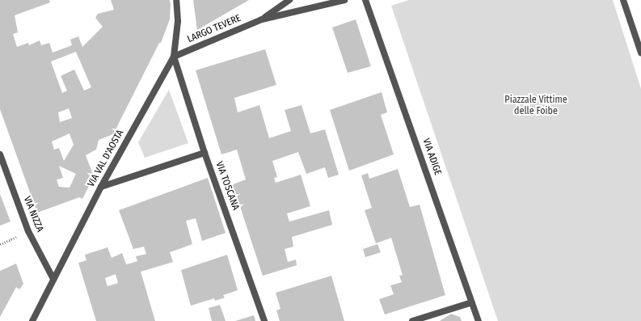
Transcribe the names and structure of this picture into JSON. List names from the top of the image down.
{
  "streets": {
    "street": [
      "LARGO TEVERE",
      "VIA ADIGE",
      "VIA VAL D'AOSTA",
      "VIA TOSCANA",
      "VIA NIZZA"
    ]
  },
  "crossings": [
    ["LARGO TEVERE", "VIA VAL D'AOSTA"],
    ["LARGO TEVERE", "VIA TOSCANA"],
    ["VIA VAL D'AOSTA", "VIA TOSCANA"],
    ["VIA VAL D'AOSTA", "VIA NIZZA"]
  ],
  "parks": ["Piazzale Vittime delle Foibe"]
}
